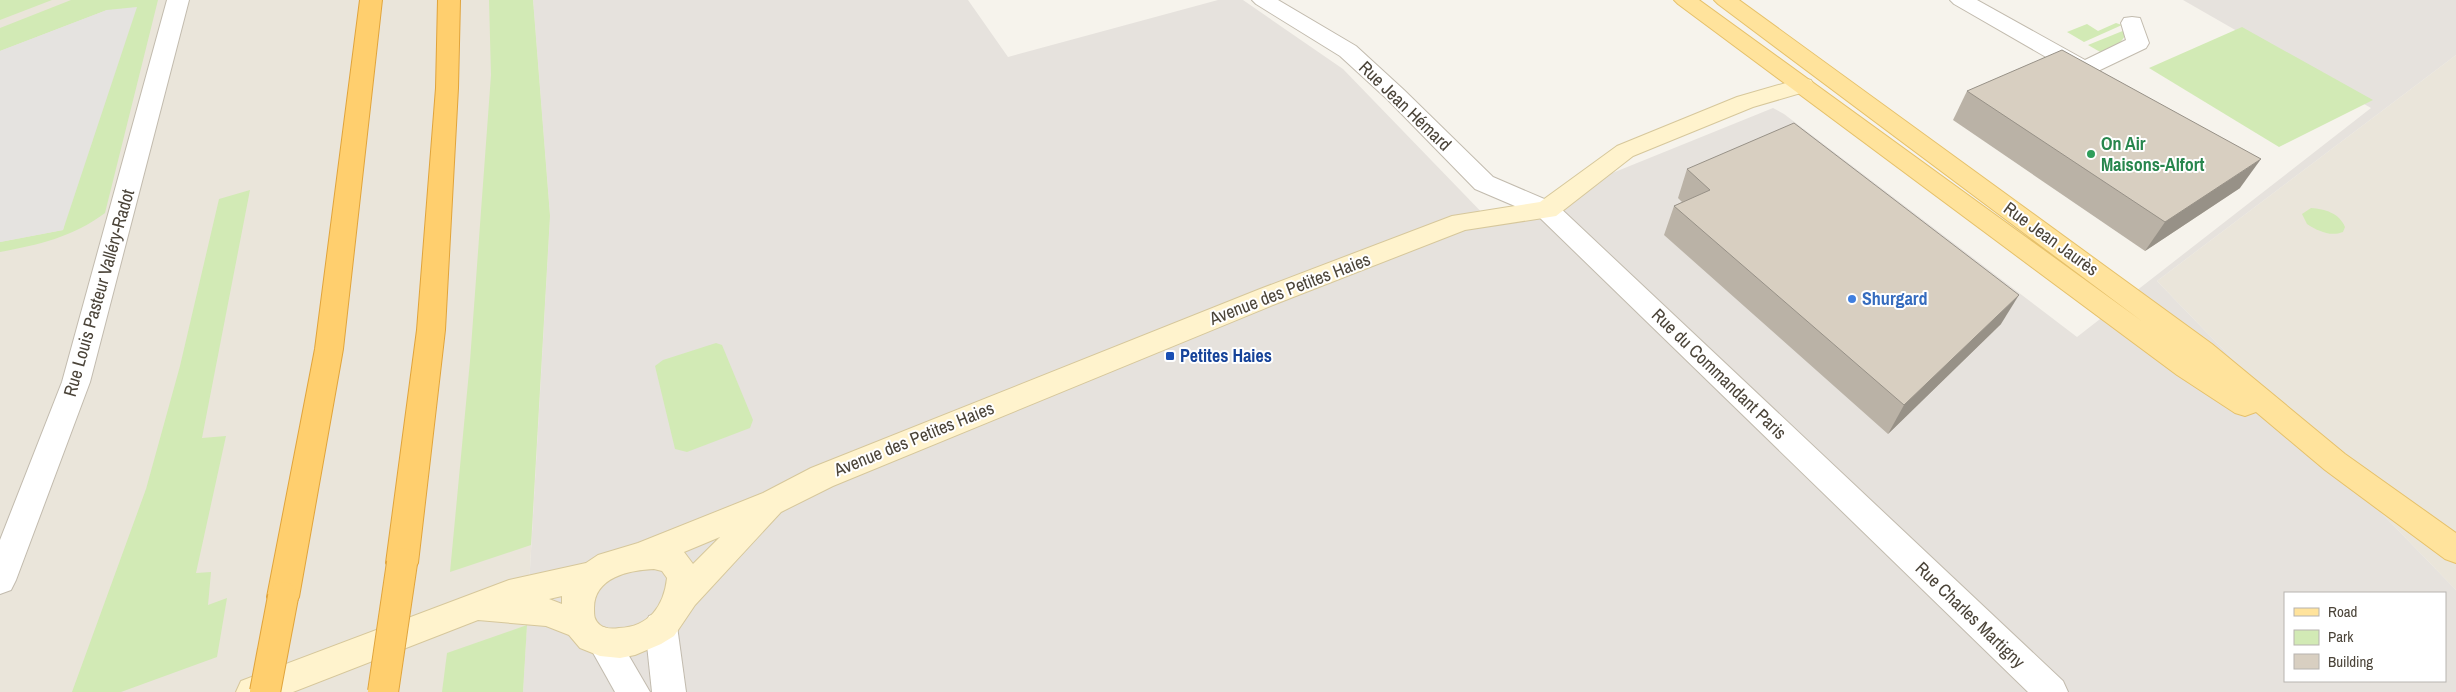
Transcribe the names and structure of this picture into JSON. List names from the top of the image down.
{
  "streets": {
    "main road": ["Rue Jean Jaurès"],
    "street": [
      "Rue Jean Hémard",
      "Avenue des Petites Haies",
      "Rue Louis Pasteur Valléry-Radot",
      "Rue du Commandant Paris",
      "Rue Charles Martigny"
    ]
  },
  "crossings": [
    ["Rue Jean Hémard", "Avenue des Petites Haies"],
    ["Rue Jean Hémard", "Rue du Commandant Paris"],
    ["Rue Jean Jaurès", "Avenue des Petites Haies"],
    ["Avenue des Petites Haies", "Rue du Commandant Paris"],
    ["Rue du Commandant Paris", "Rue Charles Martigny"]
  ],
  "places": {
    "other": ["On Air Maisons-Alfort", "Shurgard"],
    "transit": ["Petites Haies"]
  },
  "legend": ["Road", "Park", "Building"]
}
